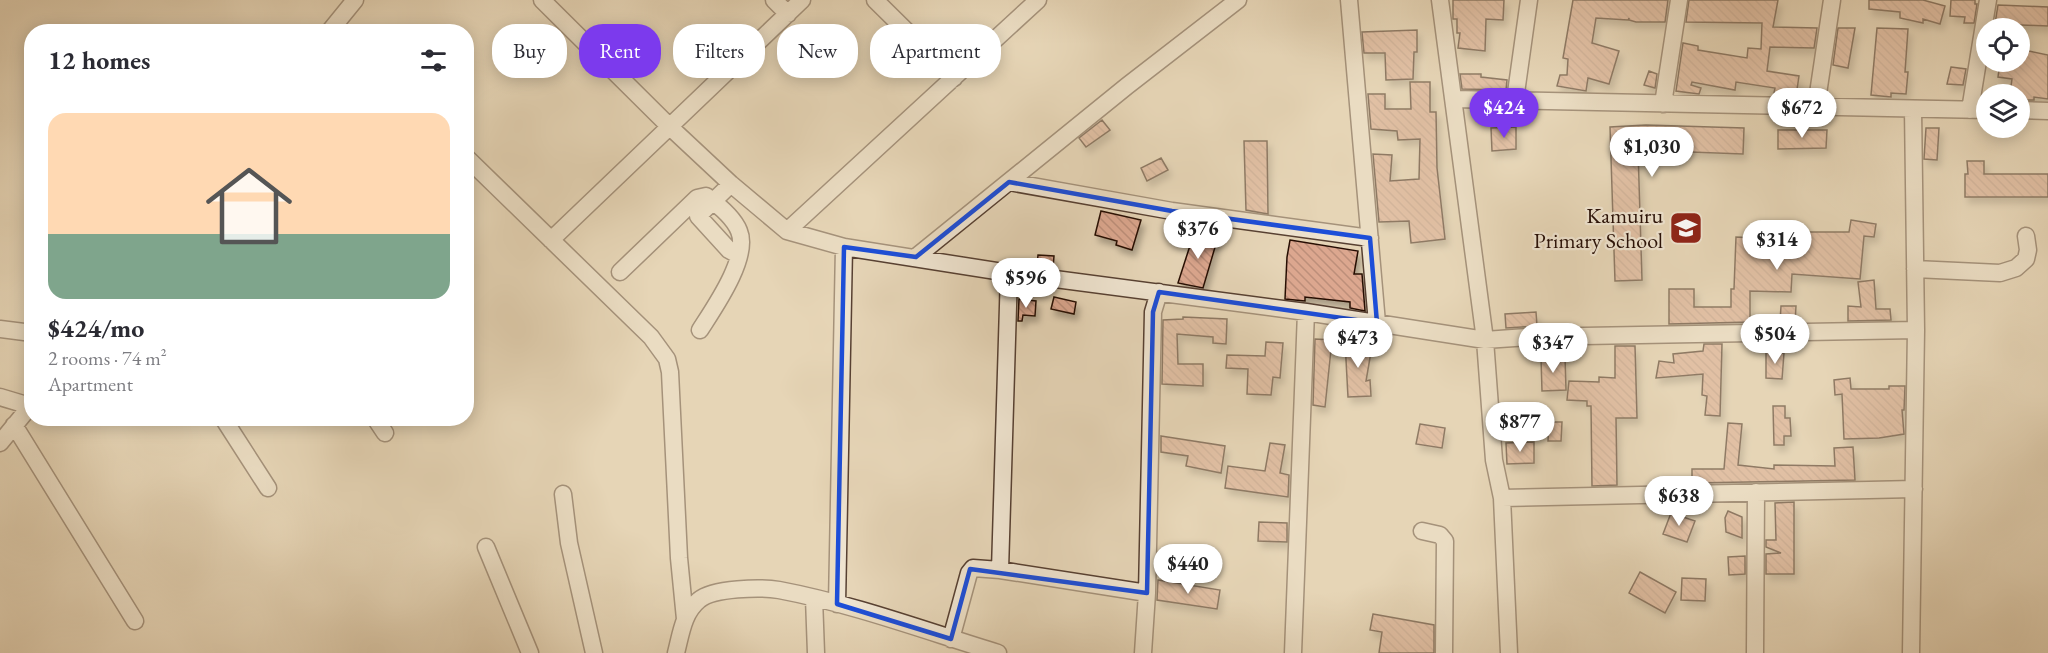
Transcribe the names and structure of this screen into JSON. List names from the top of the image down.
{
  "places": {
    "school or university": ["Kamuiru Primary School"]
  },
  "page": {
    "chip": [
      "Buy",
      "Rent",
      "Filters",
      "New",
      "Apartment"
    ],
    "heading": "12 homes",
    "price": [
      "$424",
      "$672",
      "$1,030",
      "$376",
      "$314",
      "$596",
      "$504",
      "$473",
      "$347",
      "$877",
      "$638",
      "$440"
    ],
    "list": [
      {
        "name": "$424/mo",
        "note": "2 rooms · 74 m² · Apartment"
      }
    ]
  }
}
